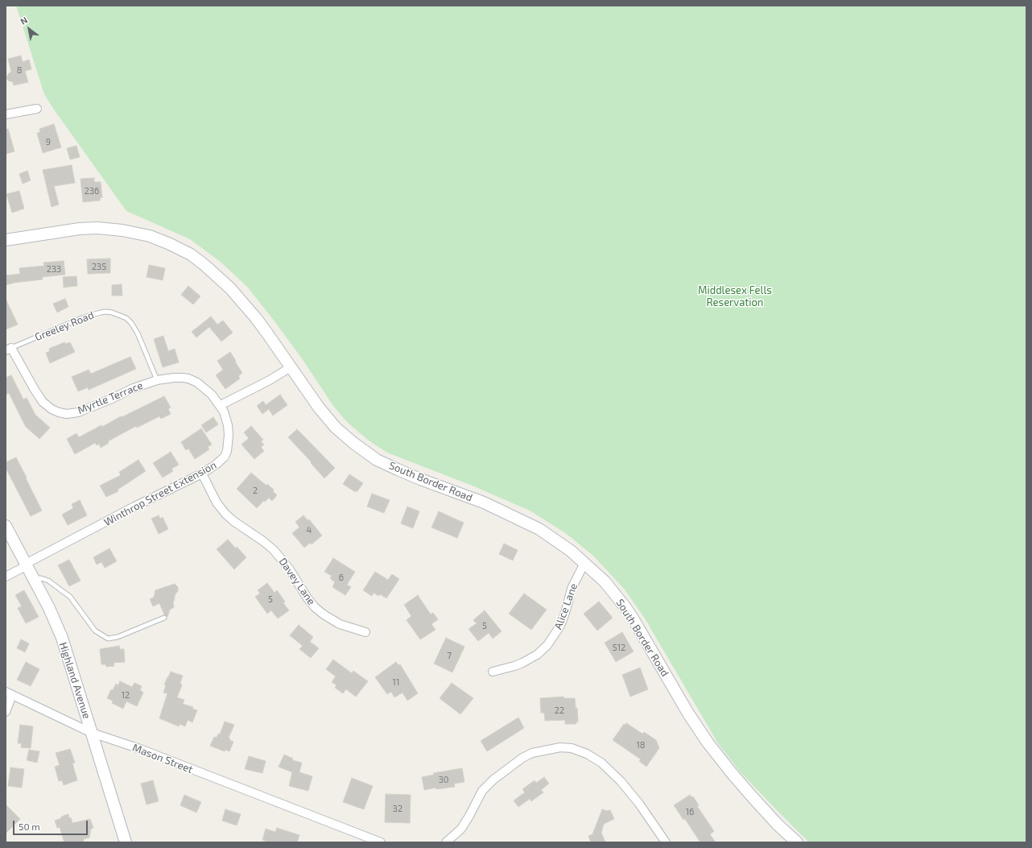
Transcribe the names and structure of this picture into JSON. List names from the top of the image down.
{
  "streets": {
    "main road": ["South Border Road", "Highland Avenue"],
    "street": [
      "Myrtle Terrace",
      "Winthrop Street Extension",
      "Davey Lane",
      "Alice Lane",
      "Mason Street"
    ],
    "lane": ["Greeley Road"]
  },
  "crossings": [
    ["Greeley Road", "Myrtle Terrace"],
    ["Myrtle Terrace", "Winthrop Street Extension"],
    ["South Border Road", "Alice Lane"],
    ["Winthrop Street Extension", "Davey Lane"],
    ["Winthrop Street Extension", "Highland Avenue"],
    ["Highland Avenue", "Mason Street"]
  ],
  "parks": ["Middlesex Fells Reservation"],
  "house_numbers": [
    "8",
    "9",
    "236",
    "235",
    "233",
    "2",
    "4",
    "6",
    "5",
    "5",
    "512",
    "7",
    "11",
    "12",
    "22",
    "18",
    "30",
    "32",
    "16"
  ],
  "scale_bar": "50 m",
  "north": "top left"
}
